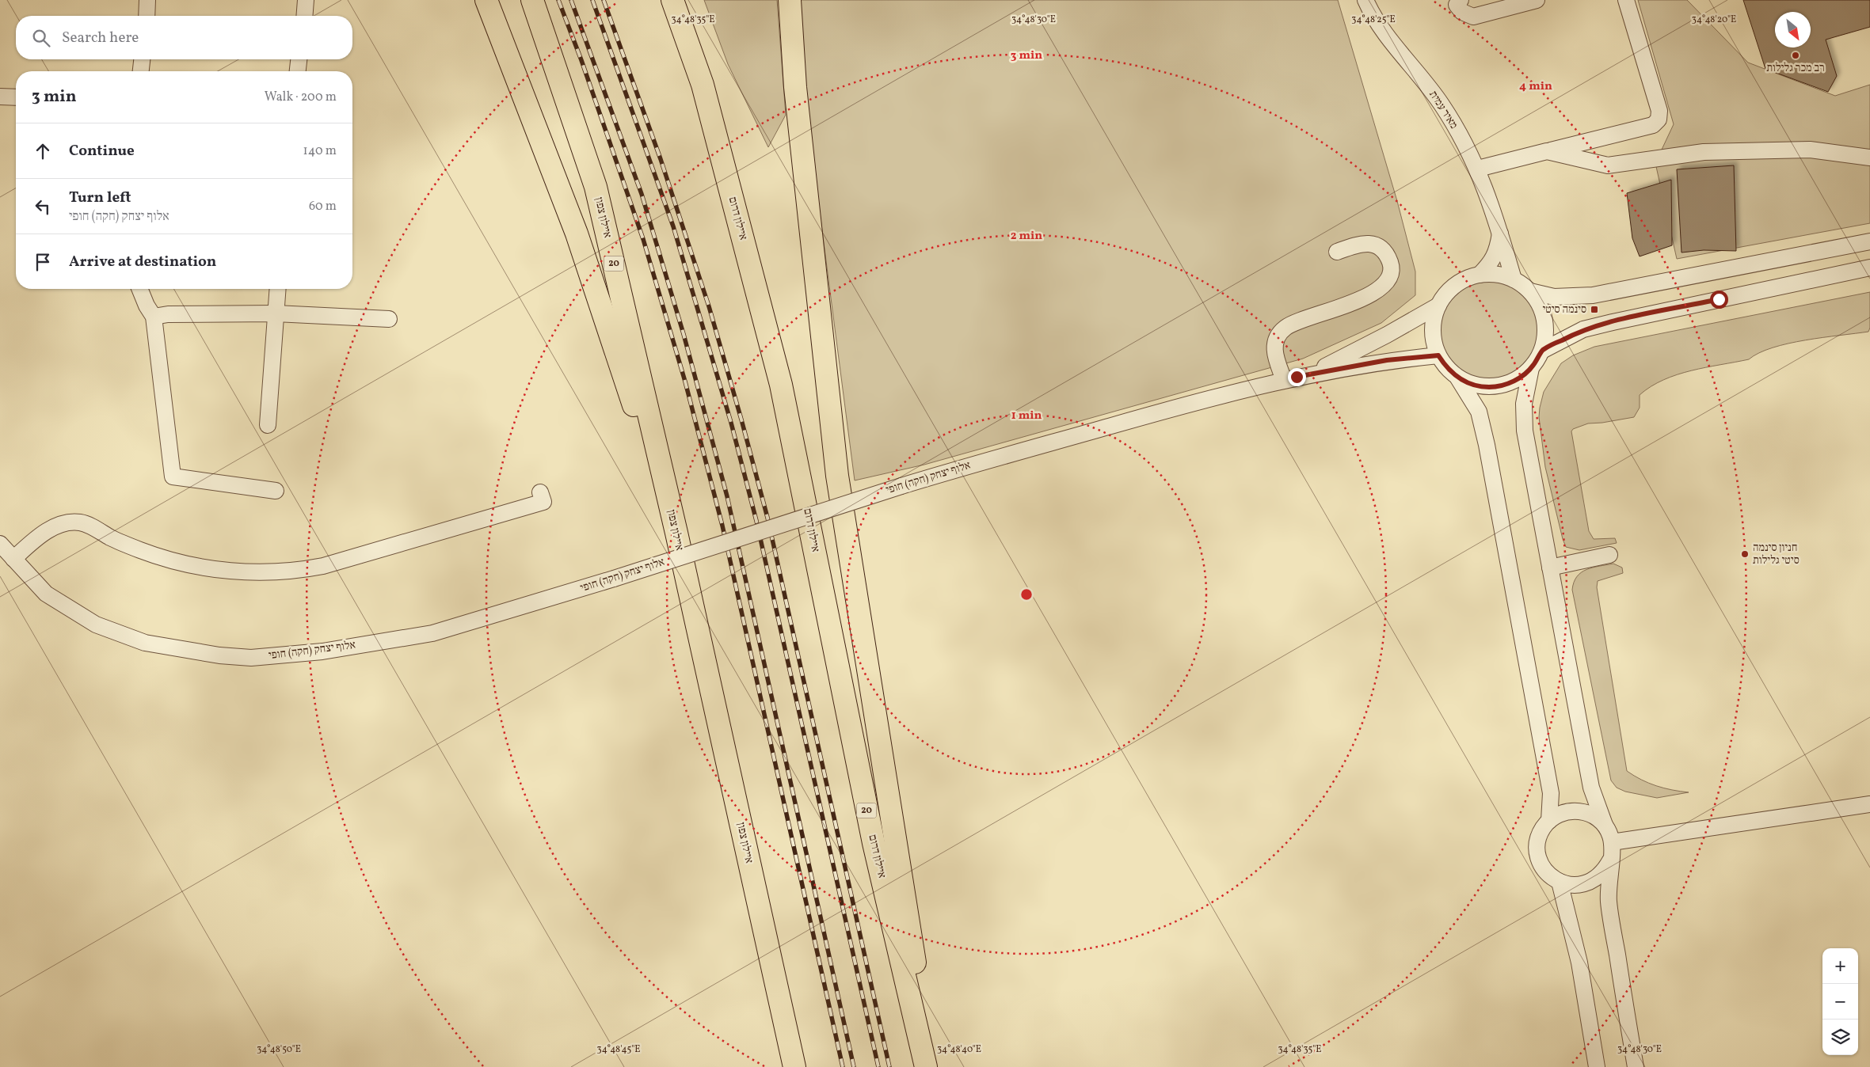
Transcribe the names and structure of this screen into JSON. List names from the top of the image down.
{
  "streets": {
    "highway": ["איילון צפון", "איילון דרום", "20"],
    "street": ["מאיר עמית", "אלוף יצחק (חקה) חופי"]
  },
  "crossings": [
    ["מאיר עמית", "אלוף יצחק (חקה) חופי"]
  ],
  "places": {
    "other": ["רב מכר גלילות", "חניון סינמה סיטי גלילות"],
    "transit": ["סינמה סיטי"]
  },
  "north": "bottom right",
  "page": {
    "search": "Search here",
    "heading": ["3 min", "Walk · 200 m"],
    "list": [
      ["Continue", "140 m"],
      ["Turn left", "אלוף יצחק (חקה) חופי", "60 m"],
      "Arrive at destination"
    ],
    "map_buttons": ["+", "−"]
  },
  "coordinates": [
    "34°48'20\"E",
    "34°48'35\"E",
    "34°48'30\"E",
    "34°48'25\"E",
    "34°48'50\"E",
    "34°48'45\"E",
    "34°48'40\"E"
  ],
  "rings": [
    "3 min",
    "4 min",
    "2 min",
    "1 min"
  ]
}
